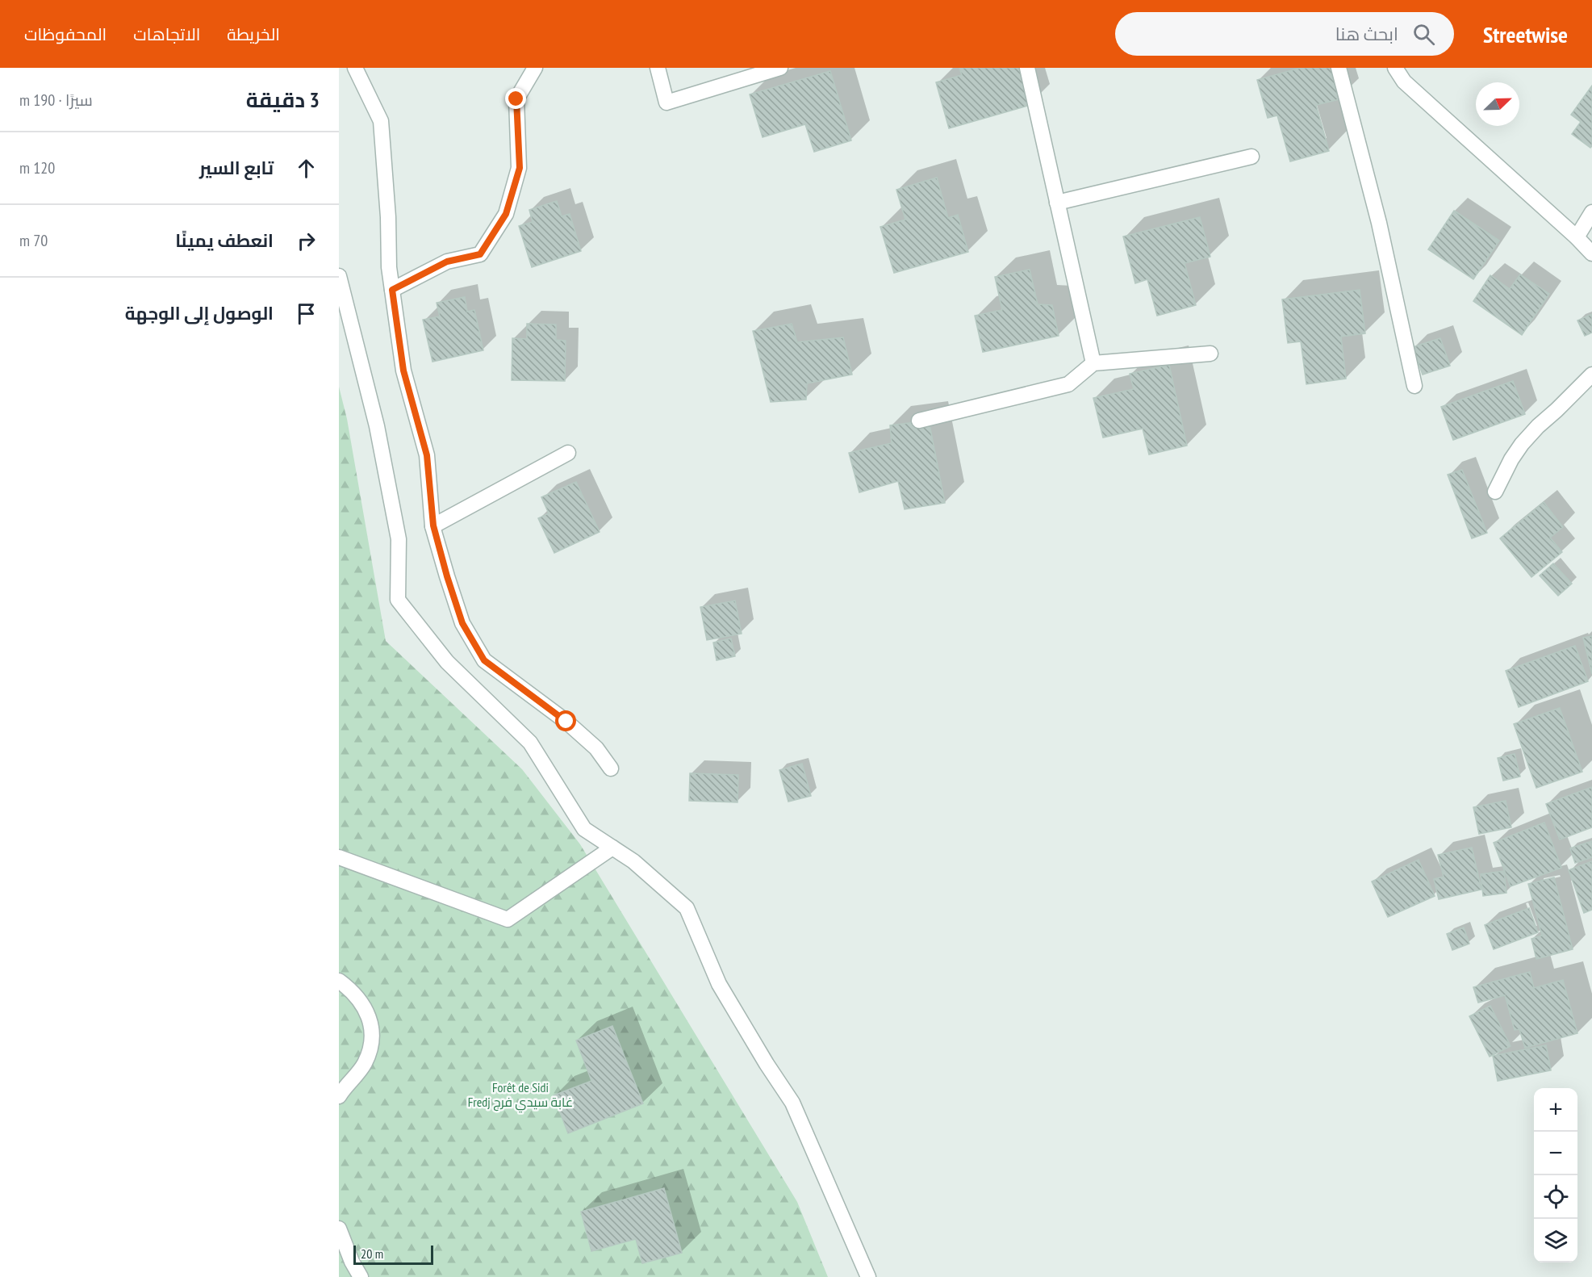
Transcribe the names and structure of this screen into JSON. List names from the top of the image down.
{
  "parks": ["Forêt de Sidi Fredj غابة سيدي فرج"],
  "scale_bar": "20 m",
  "north": "top right",
  "page": {
    "header": "Streetwise",
    "search": "ابحث هنا",
    "nav": ["الخريطة", "الاتجاهات", "المحفوظات"],
    "heading": ["3 دقيقة", "سيرًا · 190 m"],
    "list": [
      ["تابع السير", "120 m"],
      ["انعطف يمينًا", "70 m"],
      "الوصول إلى الوجهة"
    ],
    "map_buttons": ["+", "−"],
    "scale": "20 m"
  }
}
